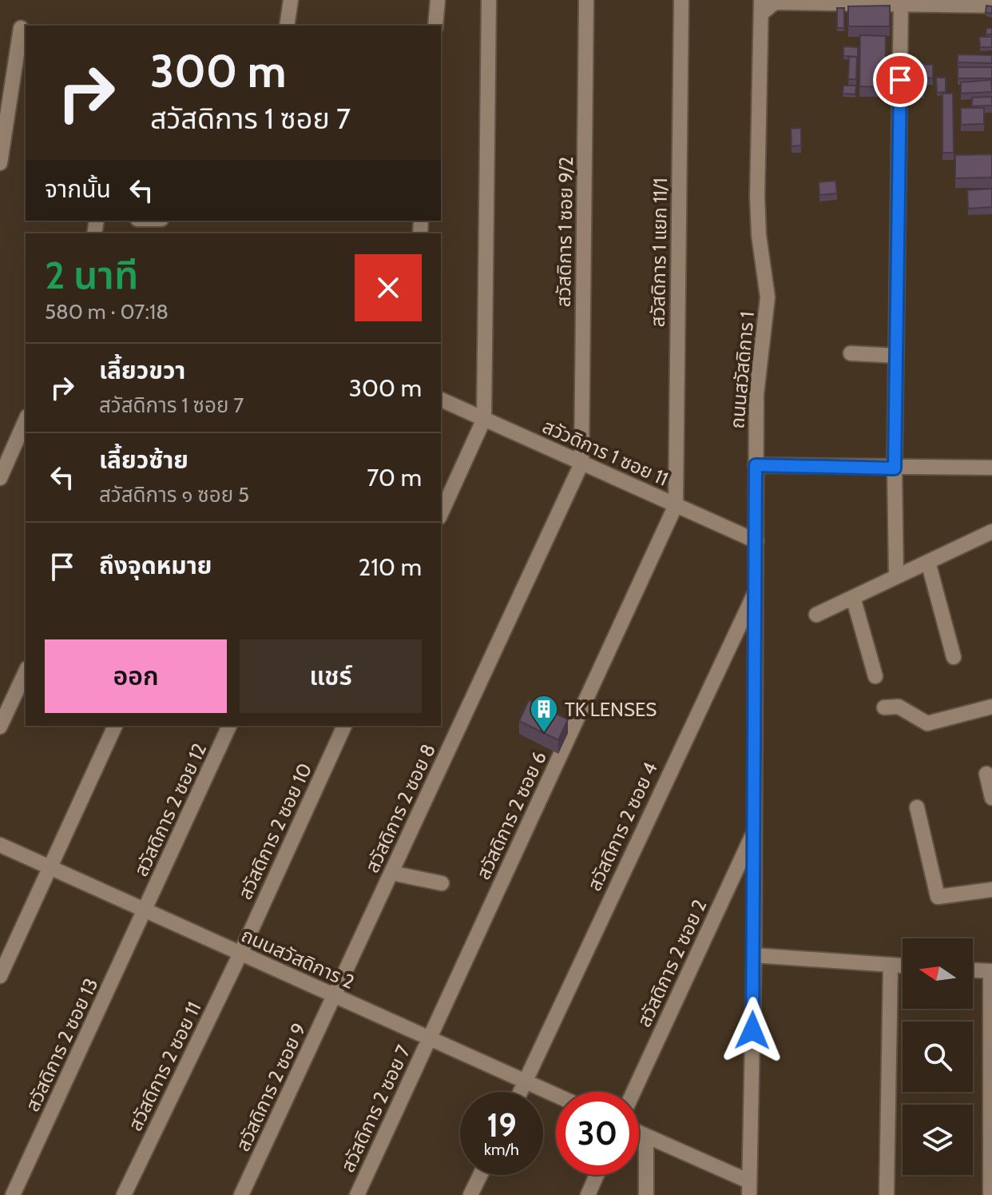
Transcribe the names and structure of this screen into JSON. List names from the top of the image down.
{
  "streets": {
    "street": [
      "สวัสดิการ 1 ซอย 9/2",
      "สวัสดิการ 1 แยก 11/1",
      "ถนนสวัสดิการ 1",
      "สวัวดิการ 1 ซอย 11",
      "สวัสดิการ 2 ซอย 8",
      "สวัสดิการ 2 ซอย 12",
      "สวัสดิการ 2 ซอย 6",
      "สวัสดิการ 2 ซอย 4",
      "สวัสดิการ 2 ซอย 10",
      "ถนนสวัสดิการ 2",
      "สวัสดิการ 2 ซอย 2",
      "สวัสดิการ 2 ซอย 13",
      "สวัสดิการ 2 ซอย 11",
      "สวัสดิการ 2 ซอย 9",
      "สวัสดิการ 2 ซอย 7"
    ]
  },
  "crossings": [
    ["สวัสดิการ 1 ซอย 9/2", "สวัวดิการ 1 ซอย 11"],
    ["สวัสดิการ 1 ซอย 9/2", "สวัสดิการ 2 ซอย 8"],
    ["สวัสดิการ 1 แยก 11/1", "สวัวดิการ 1 ซอย 11"],
    ["สวัสดิการ 1 แยก 11/1", "สวัสดิการ 2 ซอย 6"],
    ["ถนนสวัสดิการ 1", "สวัวดิการ 1 ซอย 11"],
    ["ถนนสวัสดิการ 1", "สวัสดิการ 2 ซอย 4"],
    ["ถนนสวัสดิการ 1", "สวัสดิการ 2 ซอย 2"],
    ["สวัวดิการ 1 ซอย 11", "สวัสดิการ 2 ซอย 8"],
    ["สวัวดิการ 1 ซอย 11", "สวัสดิการ 2 ซอย 6"],
    ["สวัสดิการ 2 ซอย 8", "ถนนสวัสดิการ 2"],
    ["สวัสดิการ 2 ซอย 8", "สวัสดิการ 2 ซอย 9"],
    ["สวัสดิการ 2 ซอย 12", "ถนนสวัสดิการ 2"],
    ["สวัสดิการ 2 ซอย 12", "สวัสดิการ 2 ซอย 13"],
    ["สวัสดิการ 2 ซอย 6", "ถนนสวัสดิการ 2"],
    ["สวัสดิการ 2 ซอย 6", "สวัสดิการ 2 ซอย 7"],
    ["สวัสดิการ 2 ซอย 4", "ถนนสวัสดิการ 2"],
    ["สวัสดิการ 2 ซอย 10", "ถนนสวัสดิการ 2"],
    ["สวัสดิการ 2 ซอย 10", "สวัสดิการ 2 ซอย 11"],
    ["ถนนสวัสดิการ 2", "สวัสดิการ 2 ซอย 13"],
    ["ถนนสวัสดิการ 2", "สวัสดิการ 2 ซอย 11"],
    ["ถนนสวัสดิการ 2", "สวัสดิการ 2 ซอย 9"],
    ["ถนนสวัสดิการ 2", "สวัสดิการ 2 ซอย 7"]
  ],
  "places": {
    "building": ["TK LENSES"]
  },
  "north": "left",
  "page": {
    "turn": ["300 m", "สวัสดิการ 1 ซอย 7"],
    "then": "จากนั้น",
    "heading": ["2 นาที", "580 m · 07:18"],
    "list": [
      {
        "name": "เลี้ยวขวา",
        "note": "สวัสดิการ 1 ซอย 7",
        "value": "300 m"
      },
      {
        "name": "เลี้ยวซ้าย",
        "note": "สวัสดิการ ๑ ซอย 5",
        "value": "70 m"
      },
      {
        "name": "ถึงจุดหมาย",
        "value": "210 m"
      }
    ],
    "buttons": ["ออก", "แชร์"],
    "speed": "19 km/h",
    "limit": "30"
  }
}
